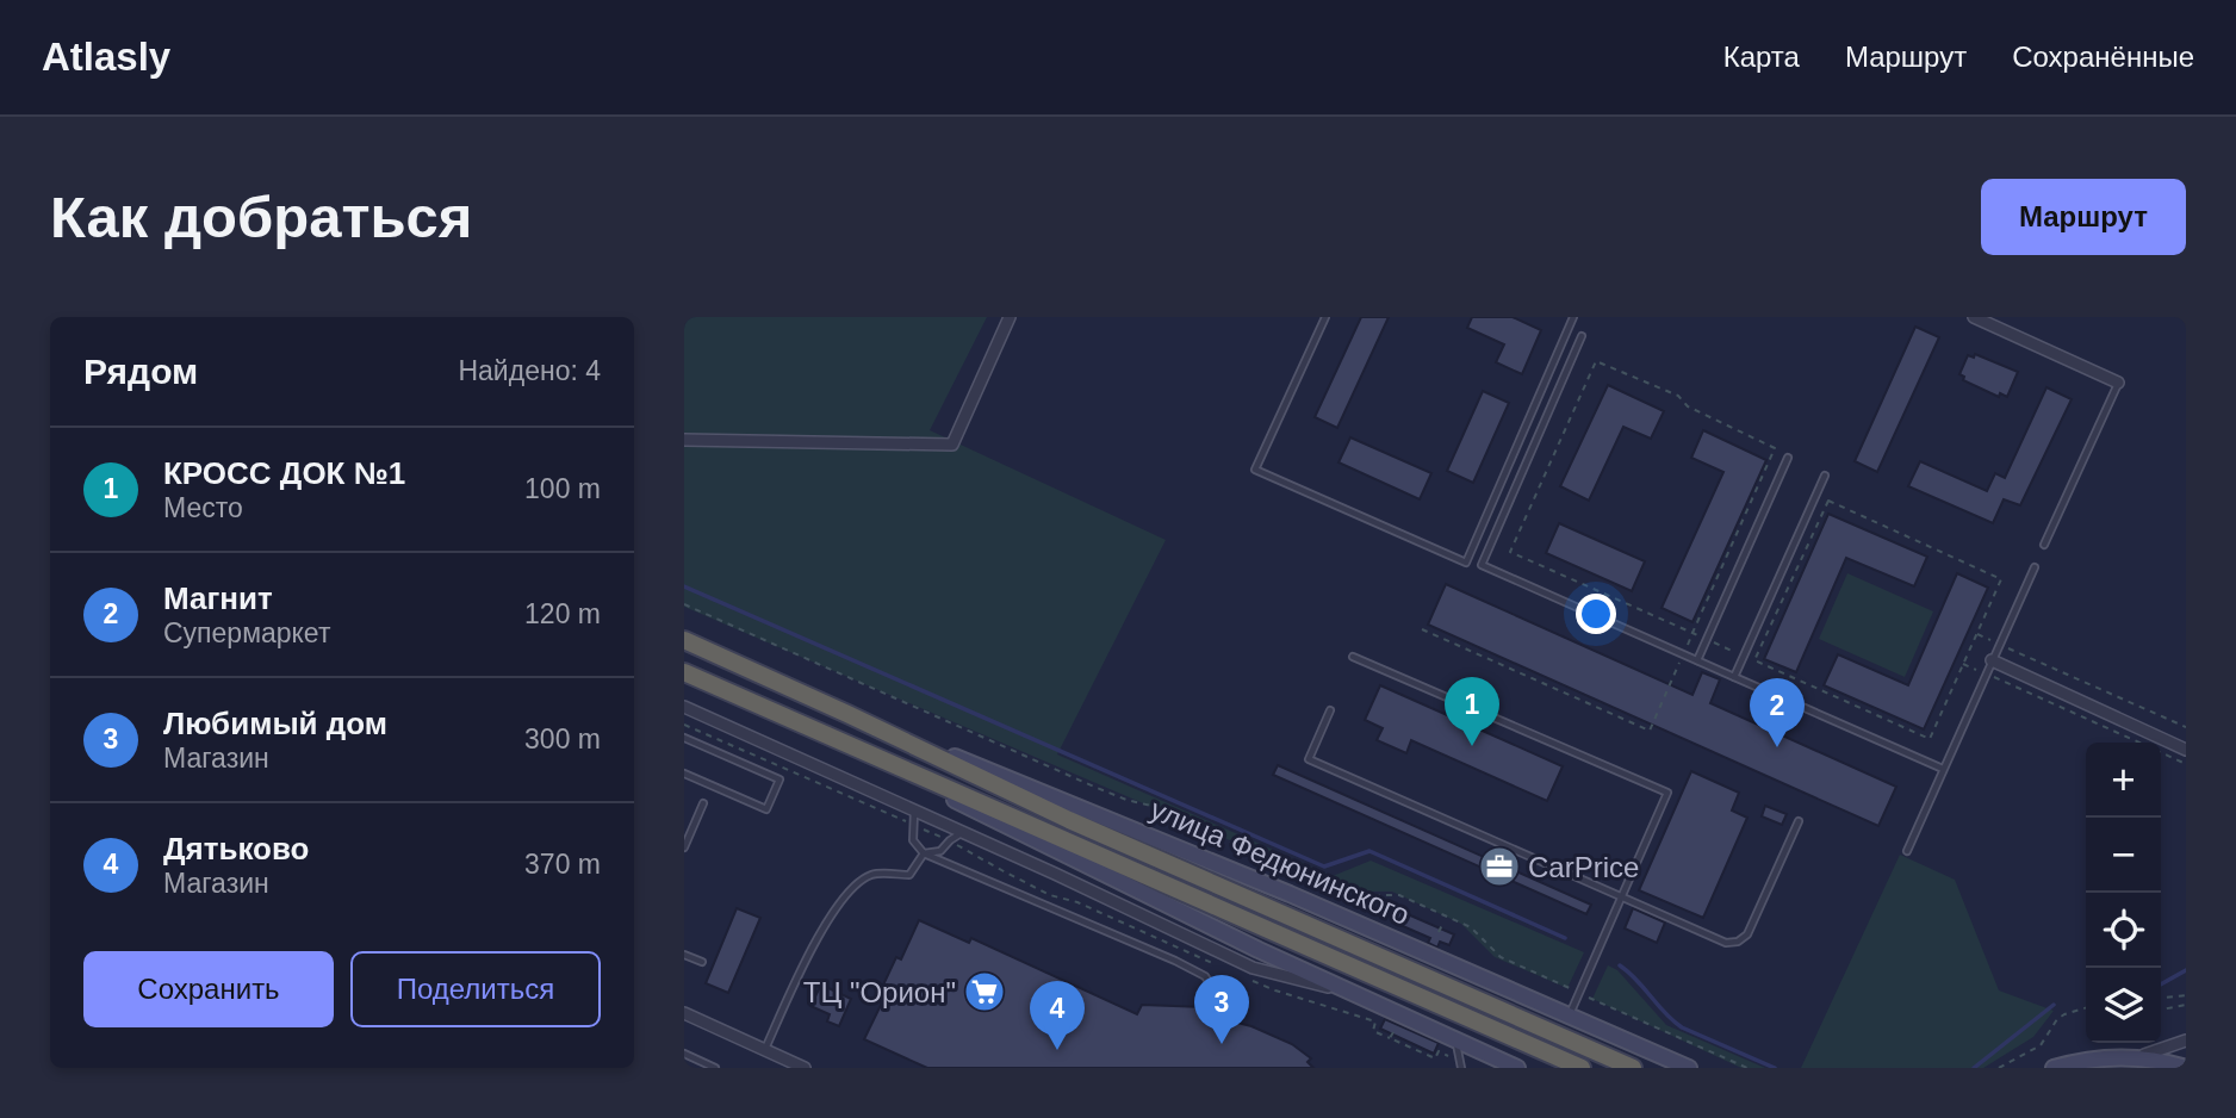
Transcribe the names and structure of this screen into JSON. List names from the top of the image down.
{
  "streets": {
    "highway": ["улица Федюнинского"]
  },
  "places": {
    "office": ["CarPrice"],
    "supermarket": ["ТЦ \"Орион\""]
  },
  "page": {
    "header": "Atlasly",
    "nav": ["Карта", "Маршрут", "Сохранённые"],
    "buttons": [
      "Маршрут",
      ["Сохранить", "Поделиться"]
    ],
    "title": "Как добраться",
    "heading": ["Рядом", "Найдено: 4"],
    "list": [
      {
        "mark": "1",
        "name": "КРОСС ДОК №1",
        "note": "Место",
        "value": "100 m"
      },
      {
        "mark": "2",
        "name": "Магнит",
        "note": "Супермаркет",
        "value": "120 m"
      },
      {
        "mark": "3",
        "name": "Любимый дом",
        "note": "Магазин",
        "value": "300 m"
      },
      {
        "mark": "4",
        "name": "Дятьково",
        "note": "Магазин",
        "value": "370 m"
      }
    ],
    "pins": [
      "1",
      "2",
      "3",
      "4"
    ],
    "map_buttons": ["+", "−"]
  }
}
